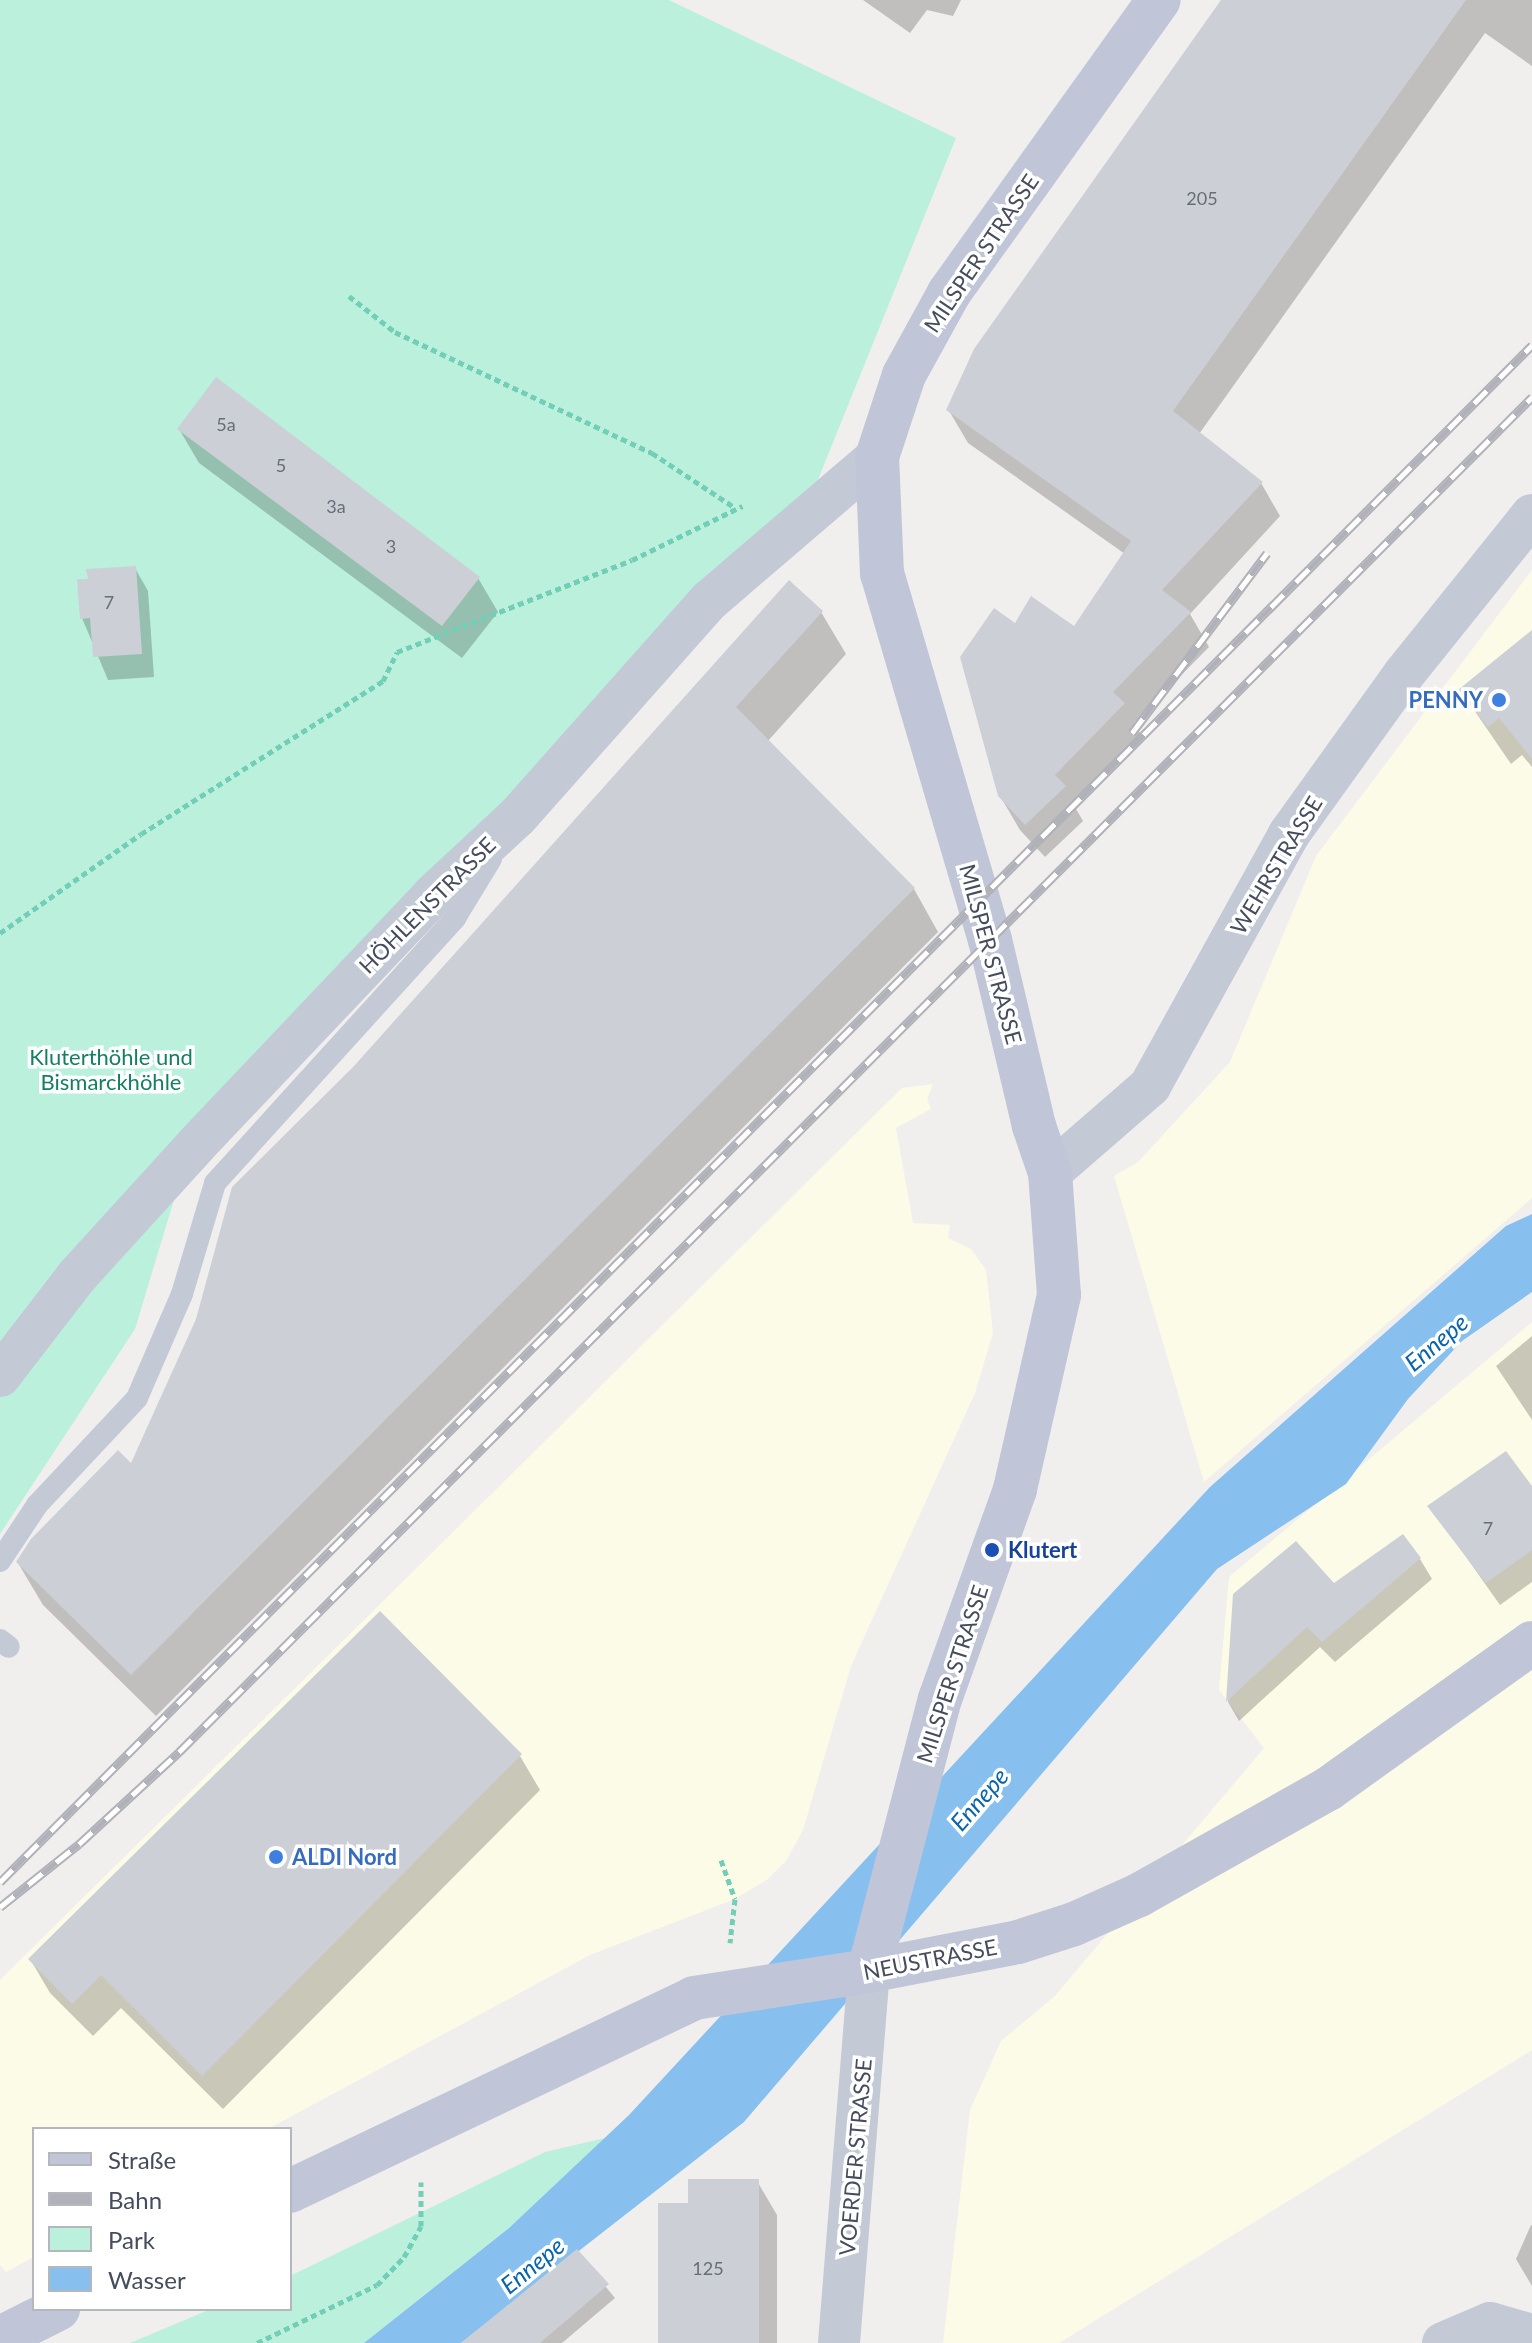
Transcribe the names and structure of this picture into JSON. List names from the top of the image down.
{
  "streets": {
    "street": [
      "MILSPER STRASSE",
      "WEHRSTRASSE",
      "HÖHLENSTRASSE",
      "NEUSTRASSE",
      "VOERDER STRASSE"
    ]
  },
  "crossings": [
    ["MILSPER STRASSE", "WEHRSTRASSE"],
    ["MILSPER STRASSE", "HÖHLENSTRASSE"],
    ["MILSPER STRASSE", "NEUSTRASSE"],
    ["MILSPER STRASSE", "VOERDER STRASSE"],
    ["NEUSTRASSE", "VOERDER STRASSE"]
  ],
  "water": ["Ennepe"],
  "parks": ["Kluterthöhle und Bismarckhöhle"],
  "places": ["PENNY", "Klutert", "ALDI Nord"],
  "house_numbers": [
    "205",
    "5a",
    "5",
    "3a",
    "3",
    "7",
    "7",
    "125"
  ],
  "legend": [
    "Straße",
    "Bahn",
    "Park",
    "Wasser"
  ]
}
